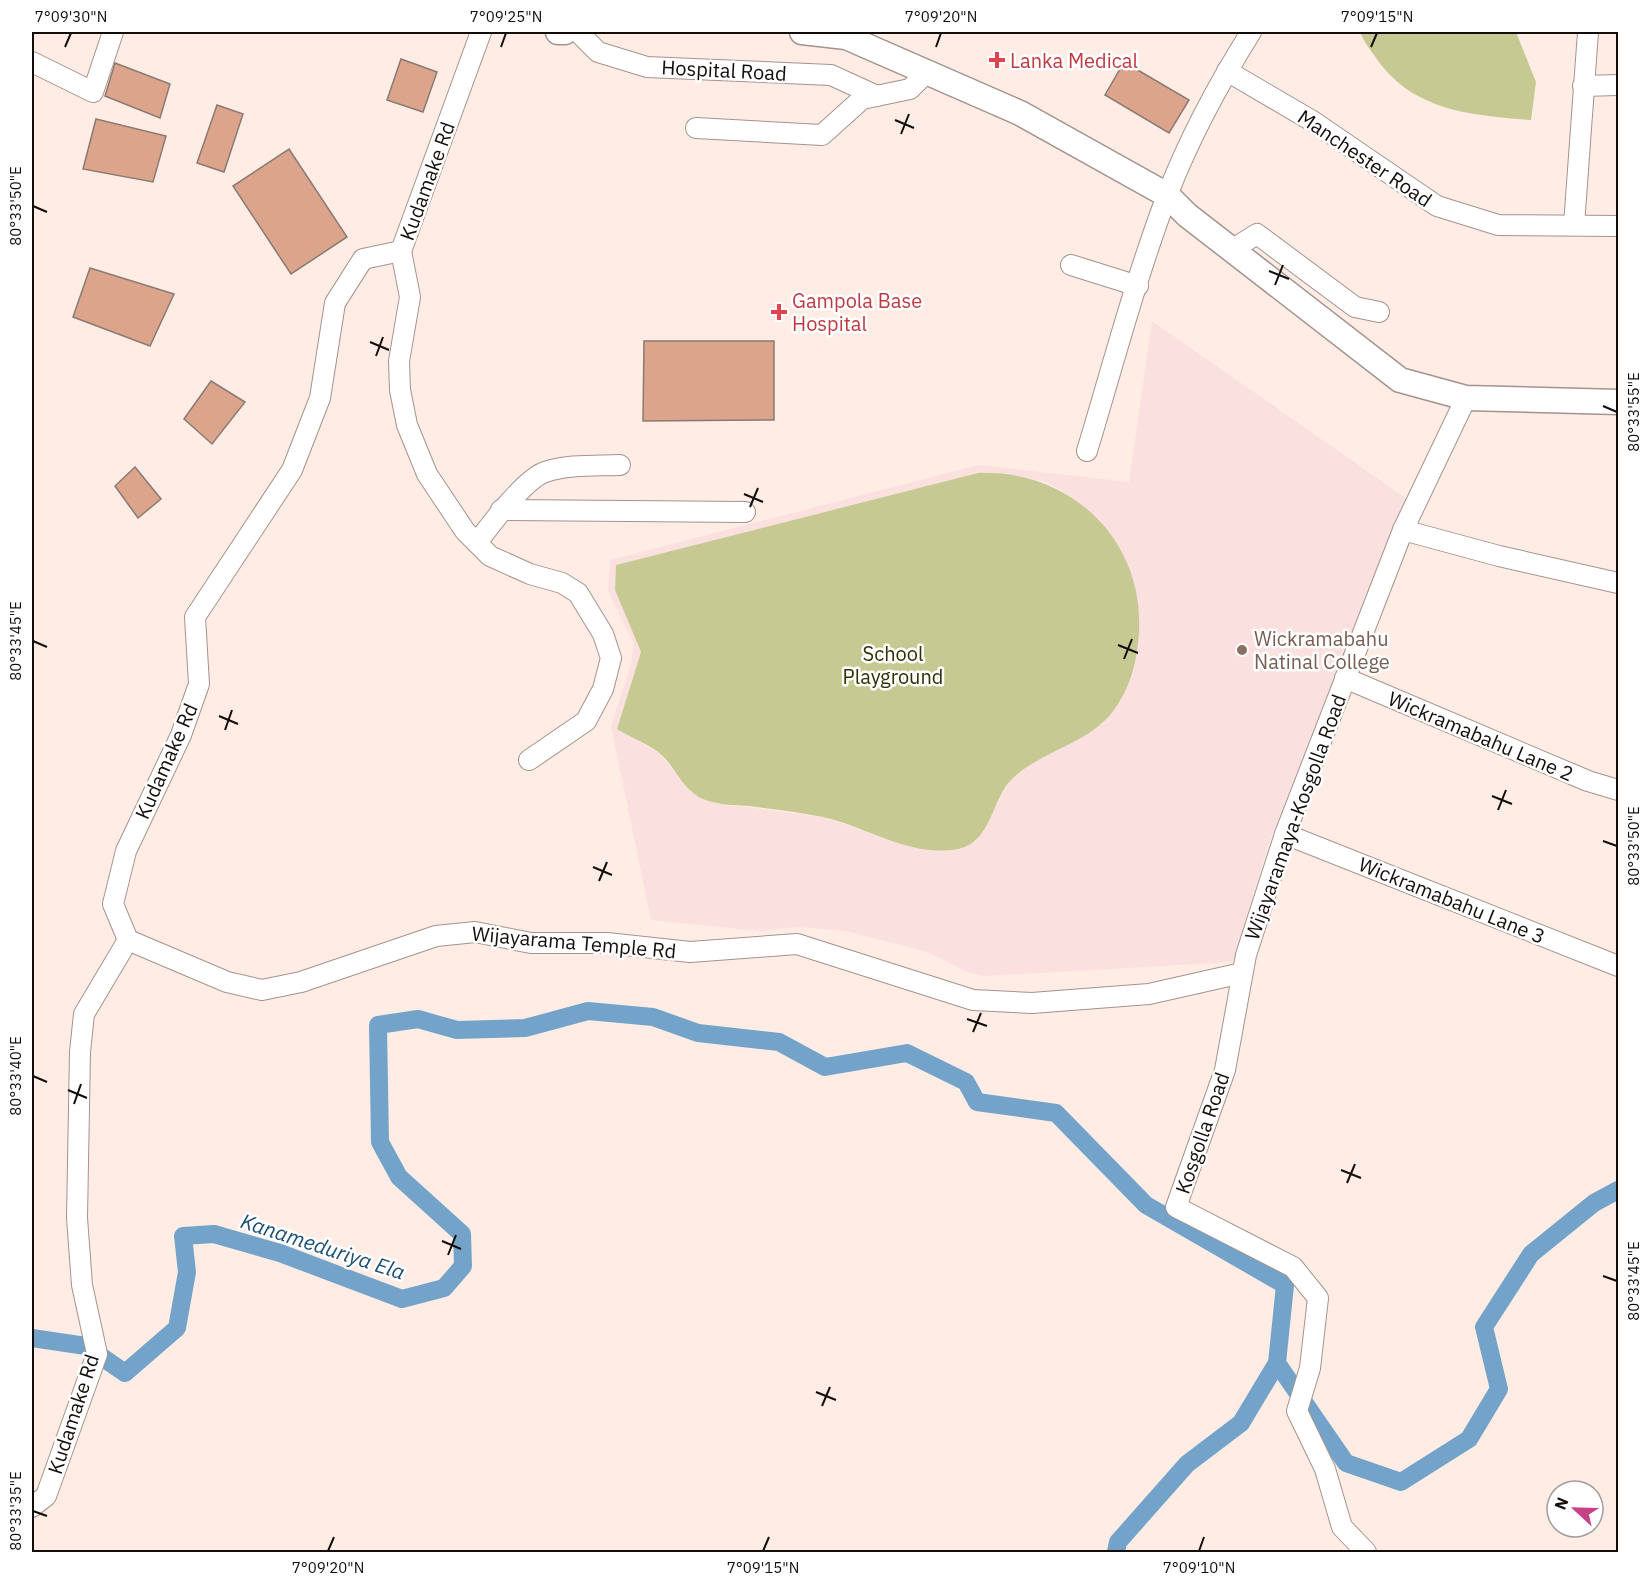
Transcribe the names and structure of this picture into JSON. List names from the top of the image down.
{
  "streets": {
    "street": [
      "Hospital Road",
      "Manchester Road",
      "Kudamake Rd",
      "Wickramabahu Lane 2",
      "Wijayaramaya-Kosgolla Road",
      "Wickramabahu Lane 3",
      "Wijayarama Temple Rd",
      "Kosgolla Road"
    ]
  },
  "crossings": [
    ["Kudamake Rd", "Wijayarama Temple Rd"],
    ["Wickramabahu Lane 2", "Wijayaramaya-Kosgolla Road"],
    ["Wijayaramaya-Kosgolla Road", "Wickramabahu Lane 3"],
    ["Wijayaramaya-Kosgolla Road", "Wijayarama Temple Rd"],
    ["Wijayaramaya-Kosgolla Road", "Kosgolla Road"],
    ["Wijayarama Temple Rd", "Kosgolla Road"]
  ],
  "water": ["Kanameduriya Ela"],
  "parks": ["School Playground"],
  "places": {
    "health": ["Lanka Medical", "Gampola Base Hospital"],
    "other": ["Wickramabahu Natinal College"]
  },
  "north": "left",
  "coordinates": [
    "7°09'30\"N",
    "7°09'25\"N",
    "7°09'20\"N",
    "7°09'15\"N",
    "80°33'50\"E",
    "80°33'55\"E",
    "80°33'45\"E",
    "80°33'40\"E",
    "80°33'35\"E",
    "7°09'10\"N"
  ]
}
